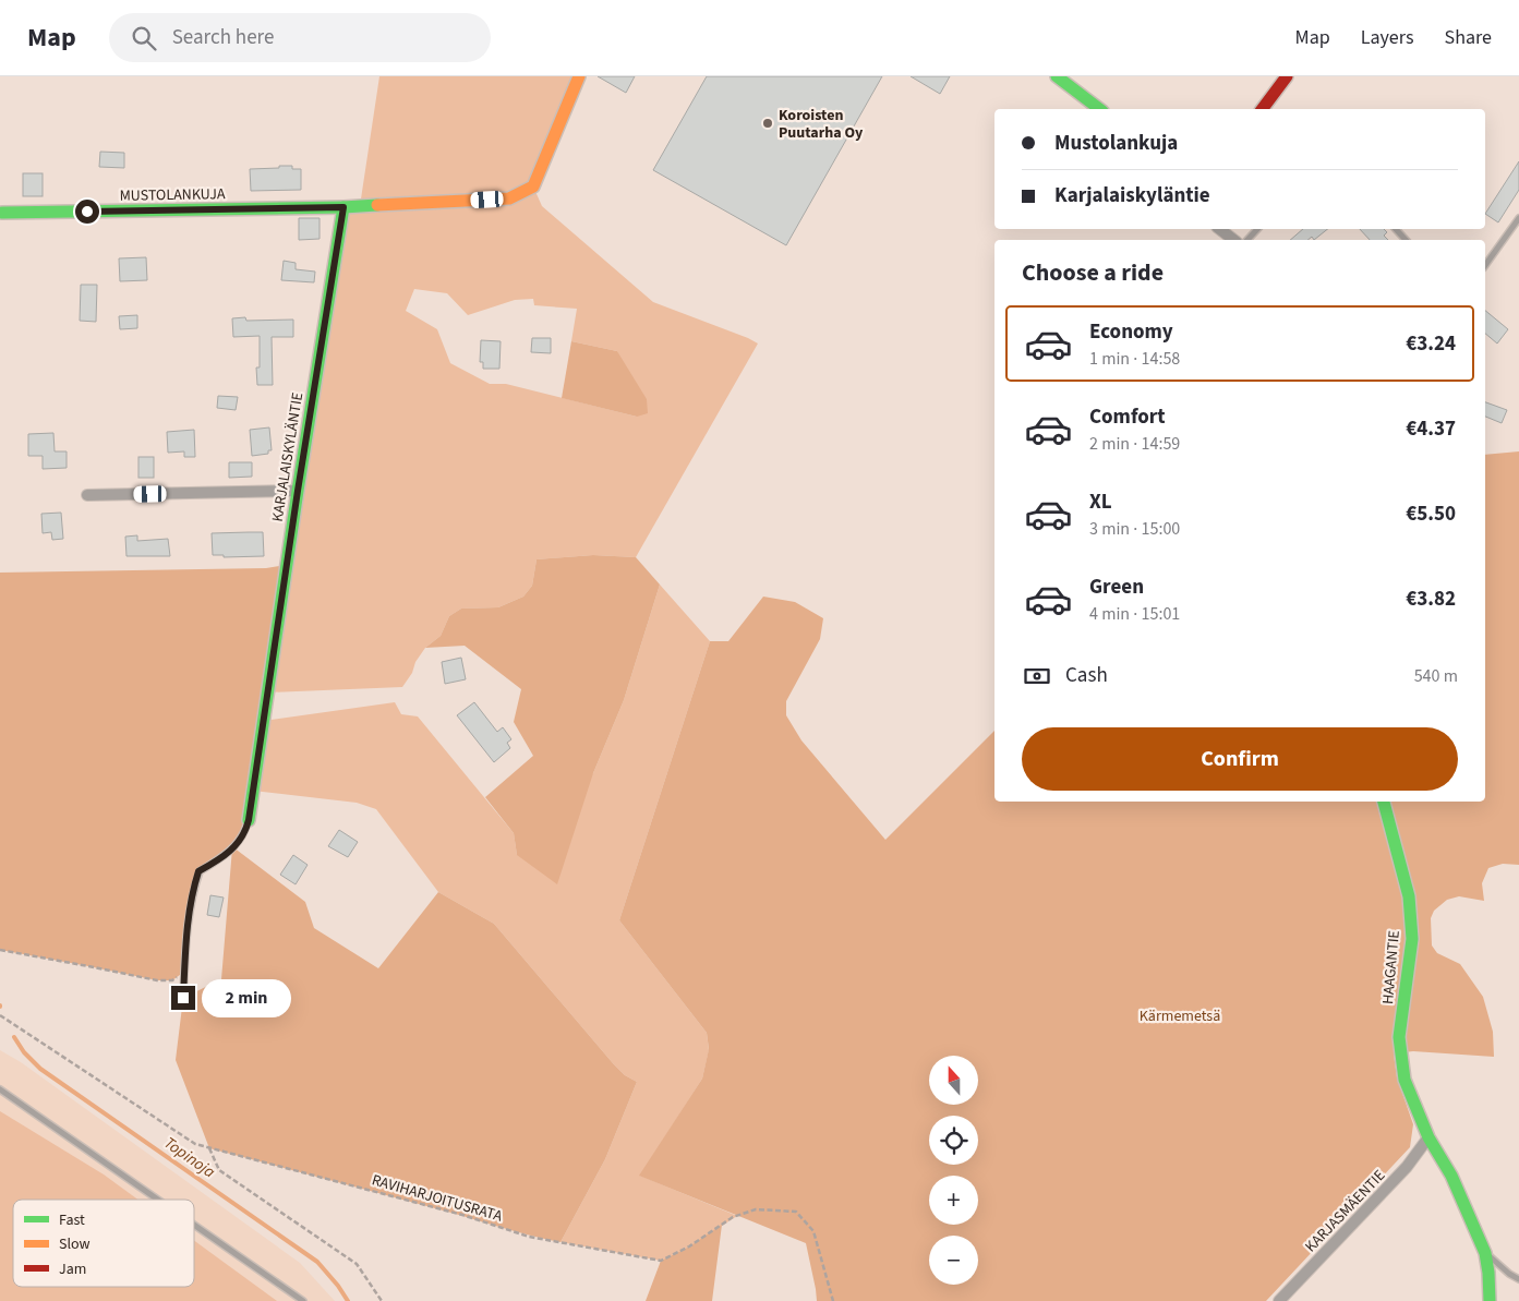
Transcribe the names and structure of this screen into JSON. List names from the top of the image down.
{
  "streets": {
    "street": [
      "MUSTOLANKUJA",
      "KARJALAISKYLÄNTIE",
      "HAAGANTIE",
      "KARJASMÄENTIE"
    ],
    "path": ["RAVIHARJOITUSRATA"]
  },
  "crossings": [
    ["MUSTOLANKUJA", "KARJALAISKYLÄNTIE"],
    ["HAAGANTIE", "KARJASMÄENTIE"]
  ],
  "water": ["Topinoja"],
  "parks": ["Kärmemetsä"],
  "places": ["Koroisten Puutarha Oy"],
  "legend": ["Fast", "Slow", "Jam"],
  "north": "top",
  "page": {
    "header": "Map",
    "search": "Search here",
    "nav": ["Map", "Layers", "Share"],
    "banner": ["Mustolankuja", "Karjalaiskyläntie"],
    "heading": "Choose a ride",
    "list": [
      {
        "name": "Economy",
        "note": "1 min · 14:58",
        "value": "€3.24"
      },
      {
        "name": "Comfort",
        "note": "2 min · 14:59",
        "value": "€4.37"
      },
      {
        "name": "XL",
        "note": "3 min · 15:00",
        "value": "€5.50"
      },
      {
        "name": "Green",
        "note": "4 min · 15:01",
        "value": "€3.82"
      }
    ],
    "pay": ["Cash", "540 m"],
    "buttons": "Confirm",
    "bubble": "2 min",
    "map_buttons": ["+", "−"]
  }
}
